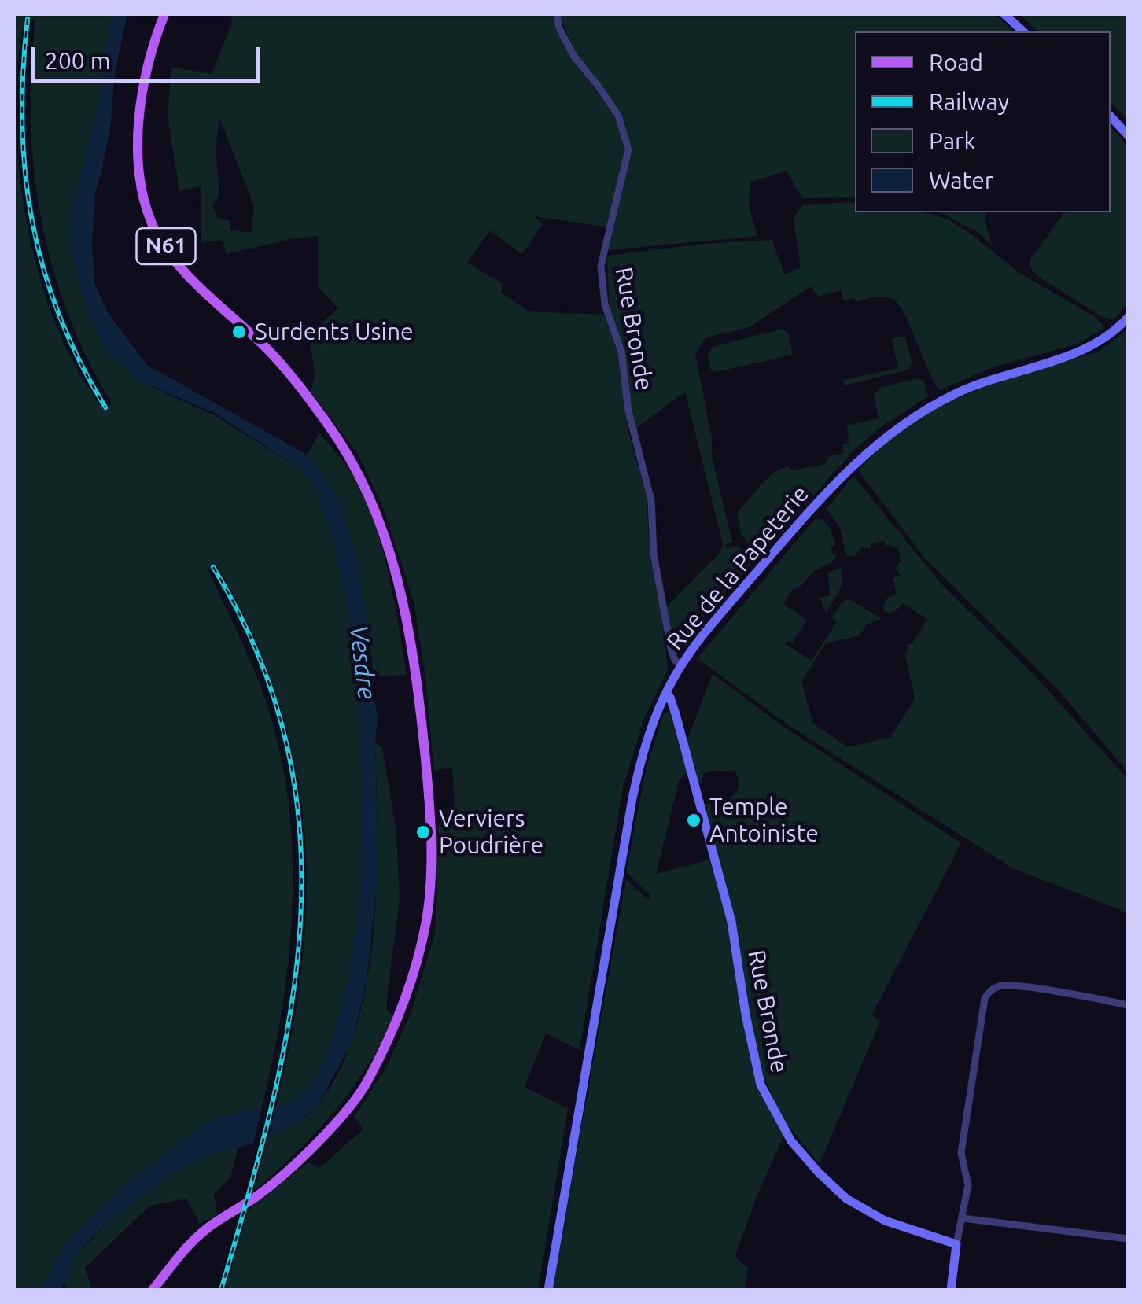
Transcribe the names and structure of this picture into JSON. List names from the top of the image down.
{
  "streets": {
    "main road": ["N61", "Rue Bronde", "Rue de la Papeterie"]
  },
  "crossings": [
    ["Rue Bronde", "Rue de la Papeterie"]
  ],
  "water": ["Vesdre"],
  "places": ["Surdents Usine", "Temple Antoiniste", "Verviers Poudrière"],
  "legend": [
    "Road",
    "Railway",
    "Park",
    "Water"
  ],
  "scale_bar": "200 m"
}
